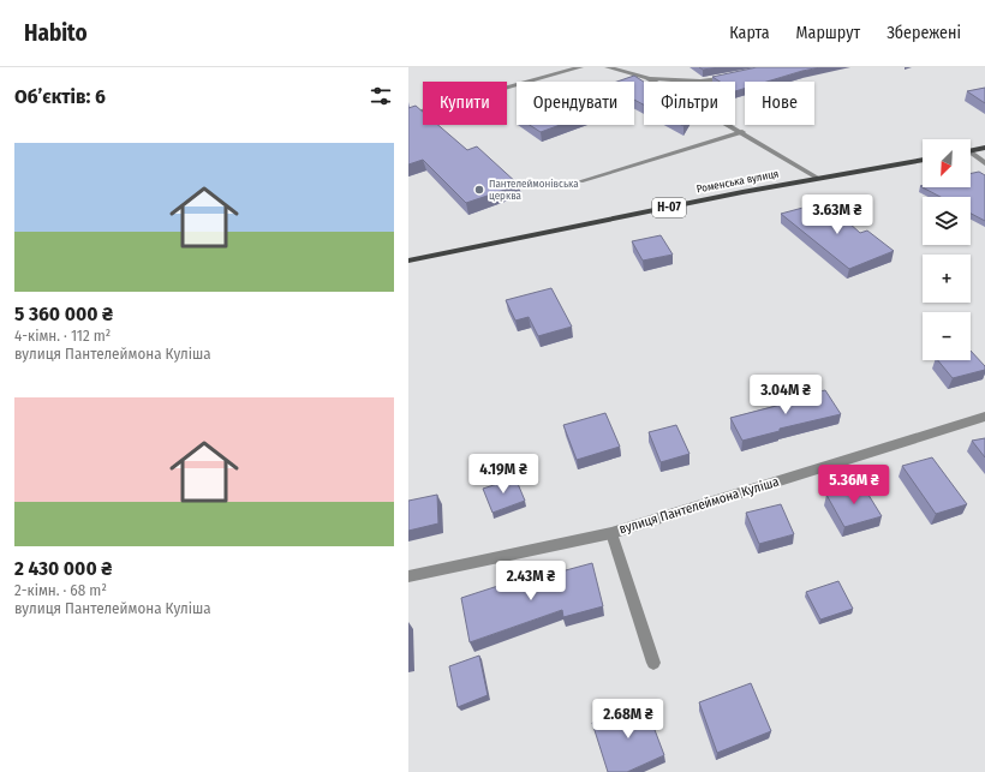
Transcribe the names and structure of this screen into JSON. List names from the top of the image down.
{
  "streets": {
    "main road": ["Роменська вулиця", "Н-07"],
    "street": ["вулиця Пантелеймона Куліша"]
  },
  "places": ["Пантелеймонівська церква"],
  "north": "bottom left",
  "page": {
    "header": "Habito",
    "nav": ["Карта", "Маршрут", "Збережені"],
    "heading": "Об’єктів: 6",
    "chip": [
      "Купити",
      "Орендувати",
      "Фільтри",
      "Нове"
    ],
    "list": [
      {
        "name": "5 360 000 ₴",
        "note": "4-кімн. · 112 m² · вулиця Пантелеймона Куліша"
      },
      {
        "name": "2 430 000 ₴",
        "note": "2-кімн. · 68 m² · вулиця Пантелеймона Куліша"
      }
    ],
    "map_buttons": ["+", "−"],
    "price": [
      "3.63M ₴",
      "3.04M ₴",
      "4.19M ₴",
      "5.36M ₴",
      "2.43M ₴",
      "2.68M ₴"
    ]
  }
}
